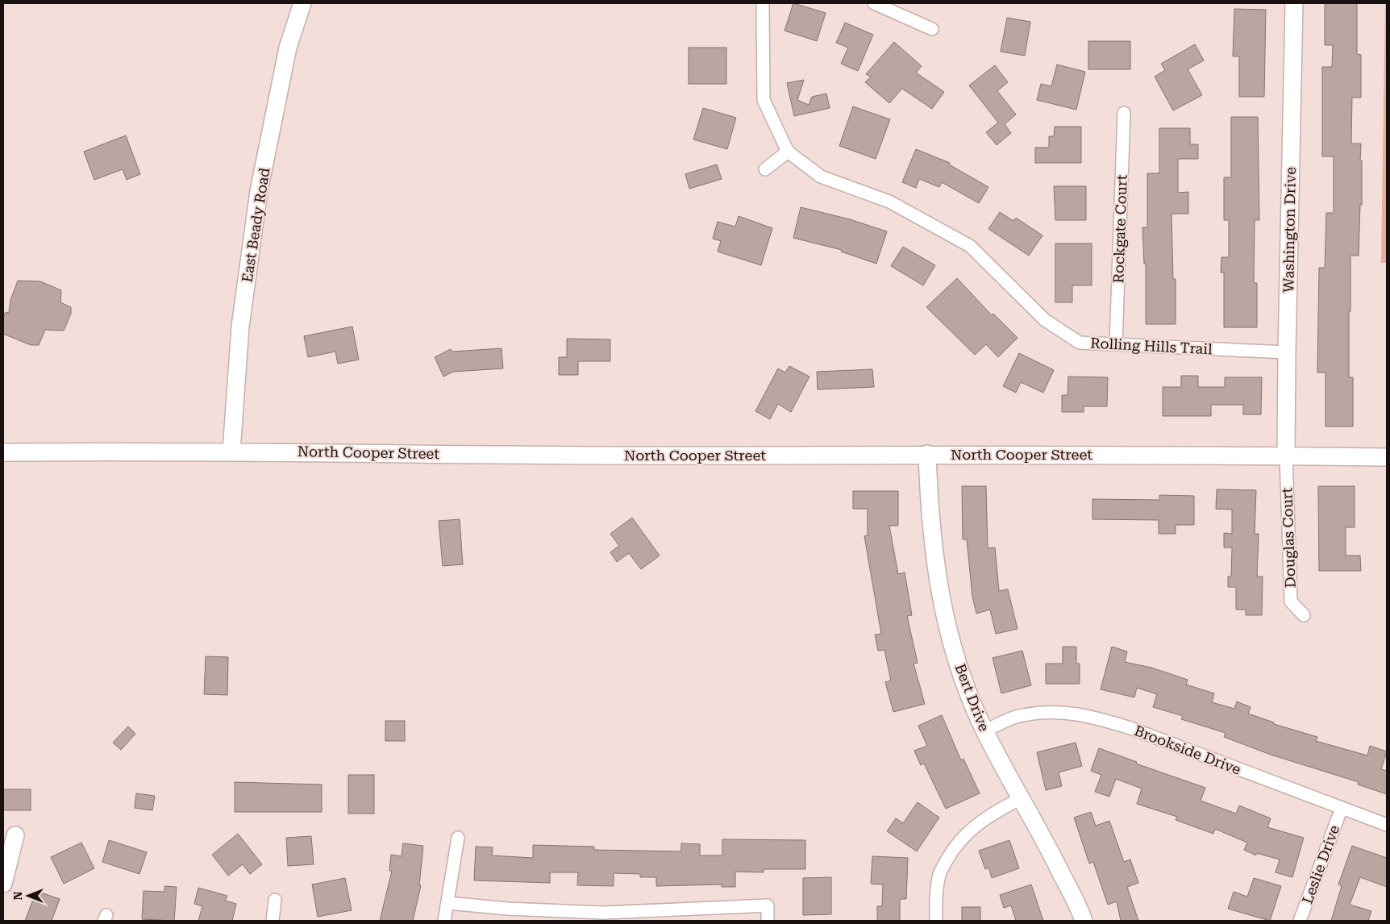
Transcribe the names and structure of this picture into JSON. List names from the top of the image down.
{
  "streets": {
    "street": [
      "East Beady Road",
      "Rockgate Court",
      "Washington Drive",
      "Rolling Hills Trail",
      "North Cooper Street",
      "Douglas Court",
      "Bert Drive",
      "Brookside Drive",
      "Leslie Drive"
    ]
  },
  "crossings": [
    ["East Beady Road", "North Cooper Street"],
    ["Rockgate Court", "Rolling Hills Trail"],
    ["Washington Drive", "Rolling Hills Trail"],
    ["Washington Drive", "North Cooper Street"],
    ["Washington Drive", "Douglas Court"],
    ["North Cooper Street", "Douglas Court"],
    ["North Cooper Street", "Bert Drive"],
    ["Bert Drive", "Brookside Drive"],
    ["Brookside Drive", "Leslie Drive"]
  ],
  "north": "left"
}
